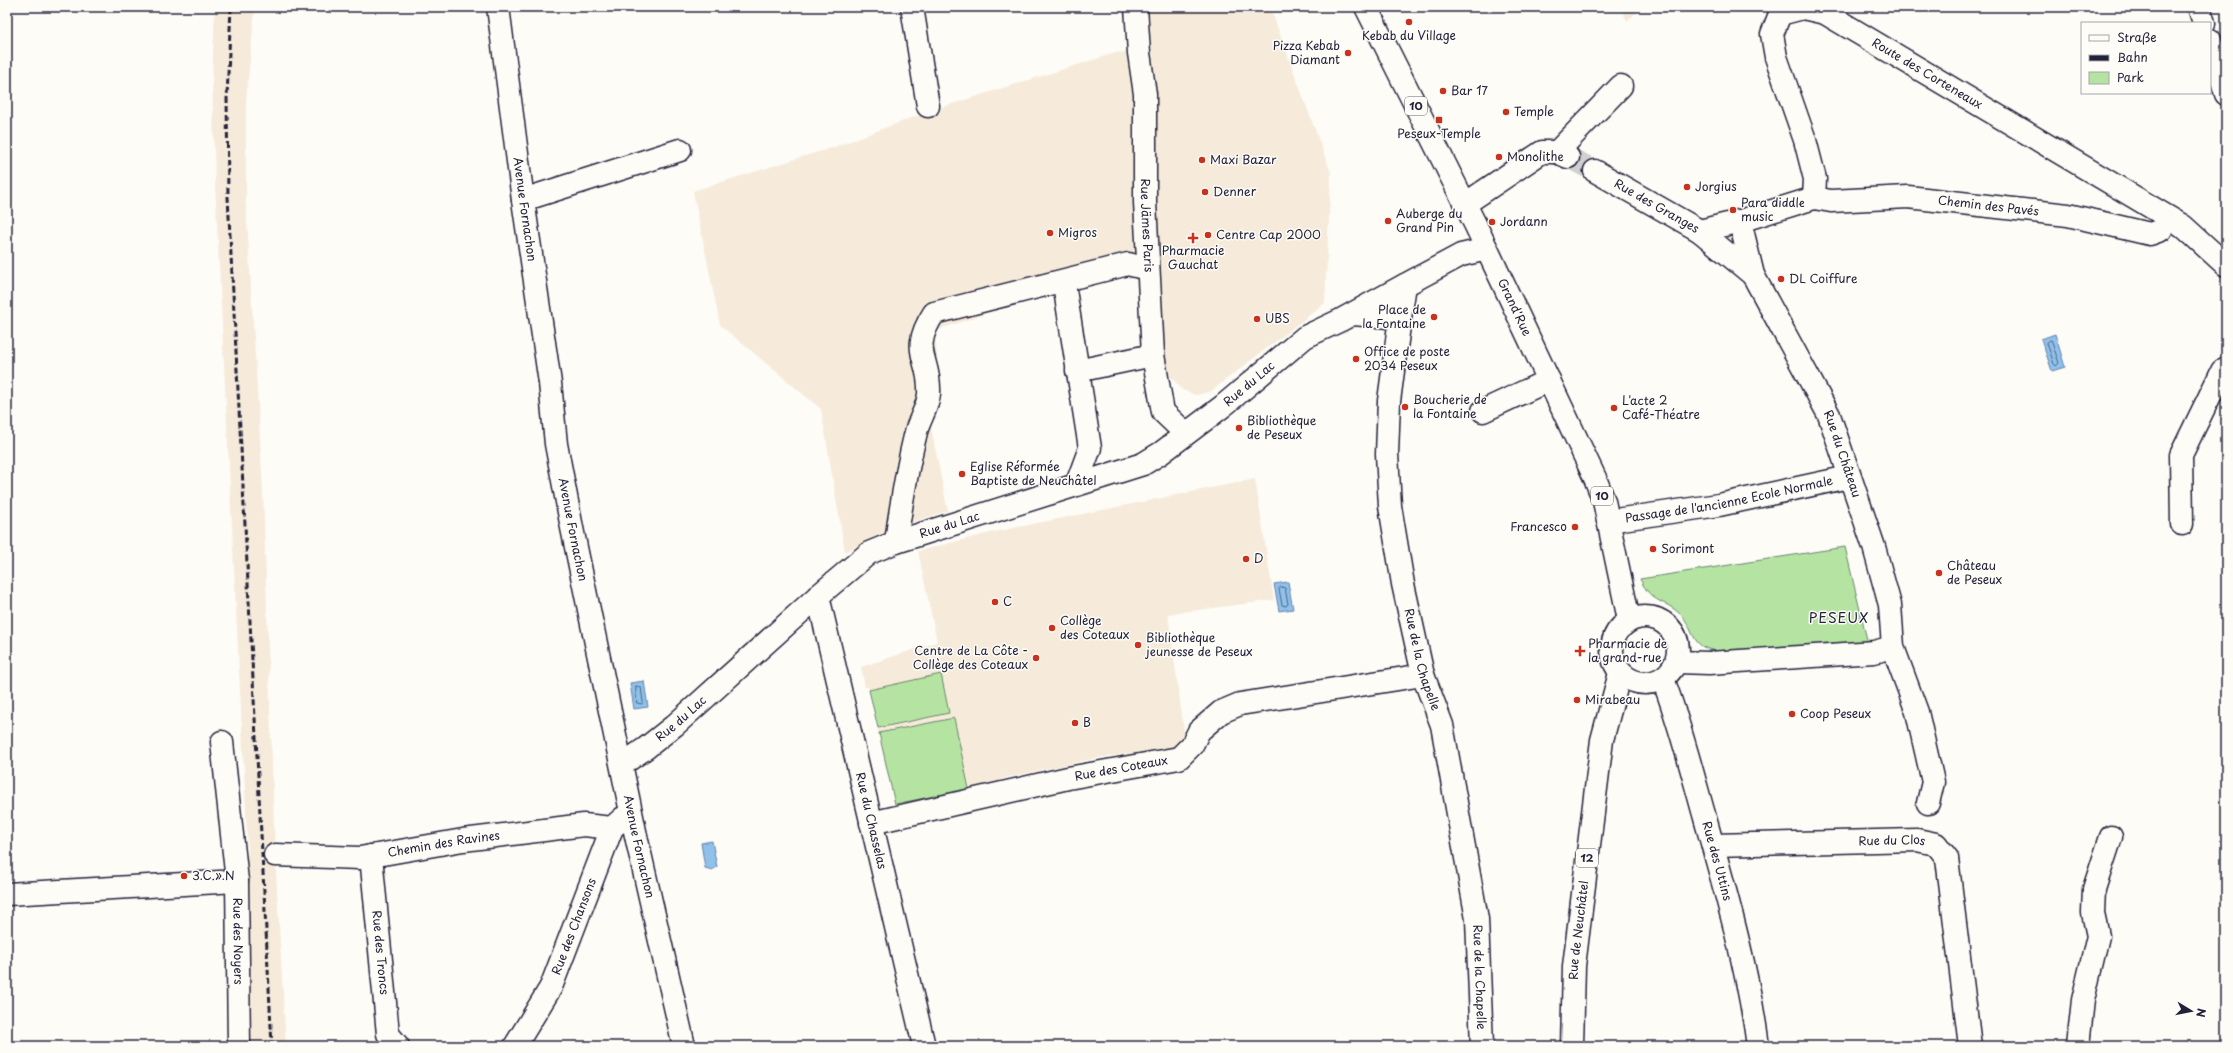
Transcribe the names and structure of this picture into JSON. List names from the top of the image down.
{
  "streets": {
    "street": [
      "Route des Corteneaux",
      "10",
      "Rue des Granges",
      "Chemin des Pavés",
      "Avenue Fornachon",
      "Rue Jämes Paris",
      "Grand'Rue",
      "Rue du Lac",
      "Rue du Château",
      "Passage de l'ancienne Ecole Normale",
      "Rue de la Chapelle",
      "Rue des Coteaux",
      "Rue du Chasselas",
      "Rue du Clos",
      "Chemin des Ravines",
      "12",
      "Rue des Uttins",
      "Rue des Chansons",
      "Rue de Neuchâtel",
      "Rue des Noyers",
      "Rue des Troncs"
    ]
  },
  "crossings": [
    ["Route des Corteneaux", "Rue des Granges"],
    ["Route des Corteneaux", "Chemin des Pavés"],
    ["Rue des Granges", "Chemin des Pavés"],
    ["Rue des Granges", "Rue du Château"],
    ["Avenue Fornachon", "Rue du Lac"],
    ["Avenue Fornachon", "Rue des Chansons"],
    ["Rue Jämes Paris", "Rue du Lac"],
    ["Grand'Rue", "Passage de l'ancienne Ecole Normale"],
    ["Grand'Rue", "Rue des Uttins"],
    ["Grand'Rue", "Rue de Neuchâtel"],
    ["Rue du Lac", "Rue du Chasselas"],
    ["Rue du Château", "Passage de l'ancienne Ecole Normale"],
    ["Rue de la Chapelle", "Rue des Coteaux"],
    ["Rue des Coteaux", "Rue du Chasselas"],
    ["Rue du Clos", "Rue des Uttins"],
    ["Chemin des Ravines", "Rue des Chansons"],
    ["Chemin des Ravines", "Rue des Troncs"],
    ["Rue des Uttins", "Rue de Neuchâtel"]
  ],
  "districts": ["PESEUX"],
  "places": {
    "other": [
      "Kebab du Village",
      "Pizza Kebab Diamant",
      "Bar 17",
      "Temple",
      "Monolithe",
      "Maxi Bazar",
      "Jorgius",
      "Denner",
      "Para diddle music",
      "Auberge du Grand Pin",
      "Jordann",
      "Migros",
      "Centre Cap 2000",
      "DL Coiffure",
      "Place de la Fontaine",
      "UBS",
      "Office de poste 2034 Peseux",
      "Boucherie de la Fontaine",
      "L'acte 2 Café-Théatre",
      "Bibliothèque de Peseux",
      "Eglise Réformée Baptiste de Neuchâtel",
      "Francesco",
      "Sorimont",
      "D",
      "Château de Peseux",
      "C",
      "Collège des Coteaux",
      "Bibliothèque jeunesse de Peseux",
      "Centre de La Côte - Collège des Coteaux",
      "Mirabeau",
      "Coop Peseux",
      "B",
      "3.C.».N"
    ],
    "transit": ["Peseux-Temple"],
    "health": ["Pharmacie Gauchat", "Pharmacie de la grand-rue"]
  },
  "legend": ["Straße", "Bahn", "Park"],
  "north": "right"
}
